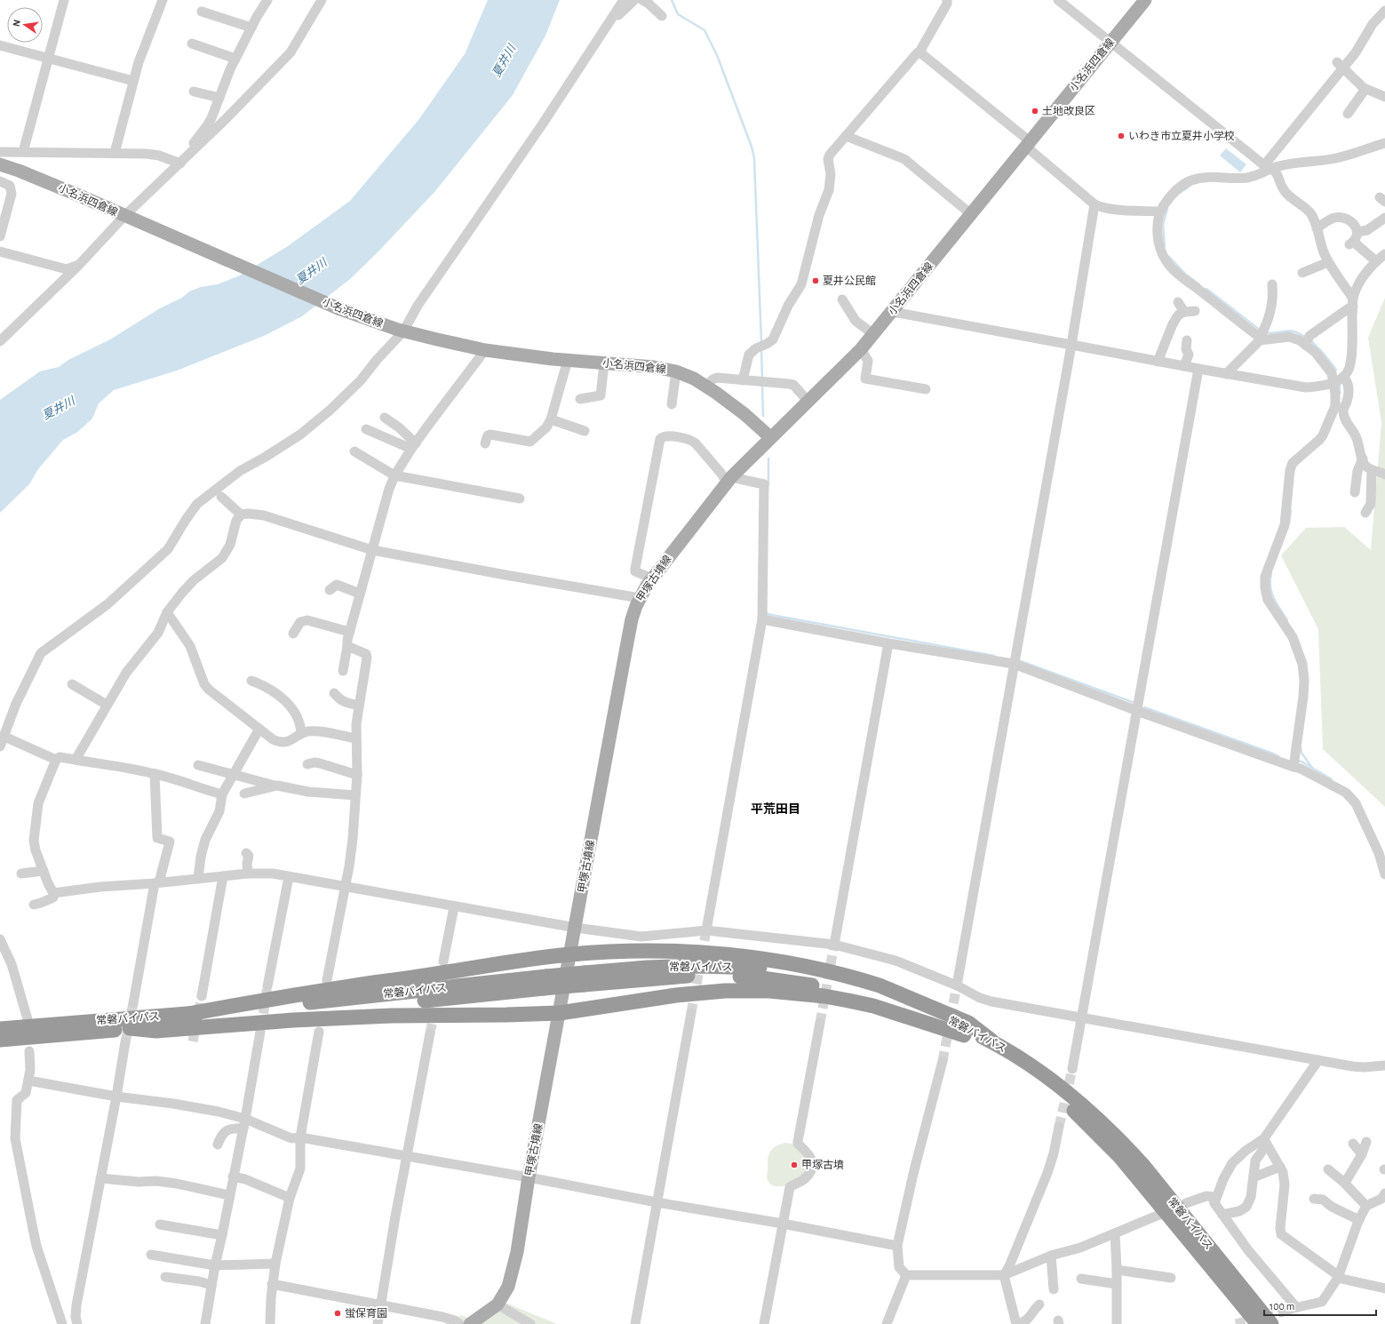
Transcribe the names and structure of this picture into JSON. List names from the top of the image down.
{
  "streets": {
    "highway": ["常磐バイパス"],
    "main road": ["小名浜四倉線", "甲塚古墳線"]
  },
  "crossings": [
    ["小名浜四倉線", "甲塚古墳線"]
  ],
  "districts": ["平荒田目"],
  "water": ["夏井川"],
  "places": [
    "土地改良区",
    "いわき市立夏井小学校",
    "夏井公民館",
    "甲塚古墳",
    "蛍保育園"
  ],
  "scale_bar": "100 m",
  "north": "left"
}
